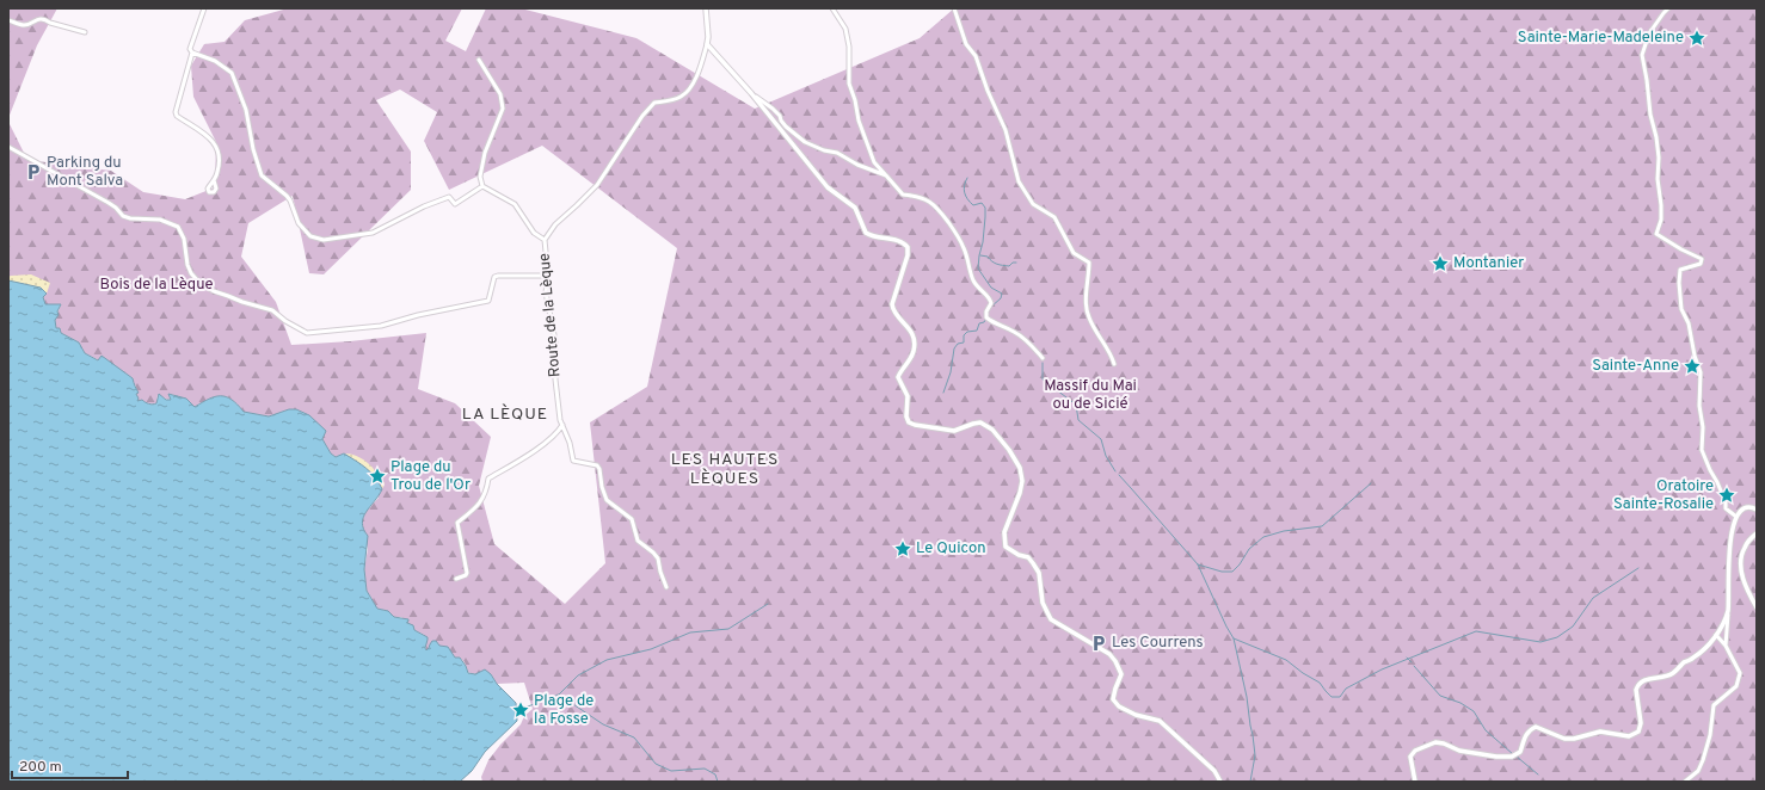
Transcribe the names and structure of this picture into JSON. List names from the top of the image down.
{
  "streets": {
    "street": ["Route de la Lèque"]
  },
  "districts": ["LA LÈQUE", "LES HAUTES LÈQUES"],
  "parks": ["Bois de la Lèque", "Massif du Mai ou de Sicié"],
  "places": {
    "place": [
      "Sainte-Marie-Madeleine",
      "Montanier",
      "Sainte-Anne",
      "Plage du Trou de l'Or",
      "Oratoire Sainte-Rosalie",
      "Le Quicon",
      "Plage de la Fosse"
    ],
    "parking": ["Parking du Mont Salva", "Les Courrens"]
  },
  "scale_bar": "200 m"
}
